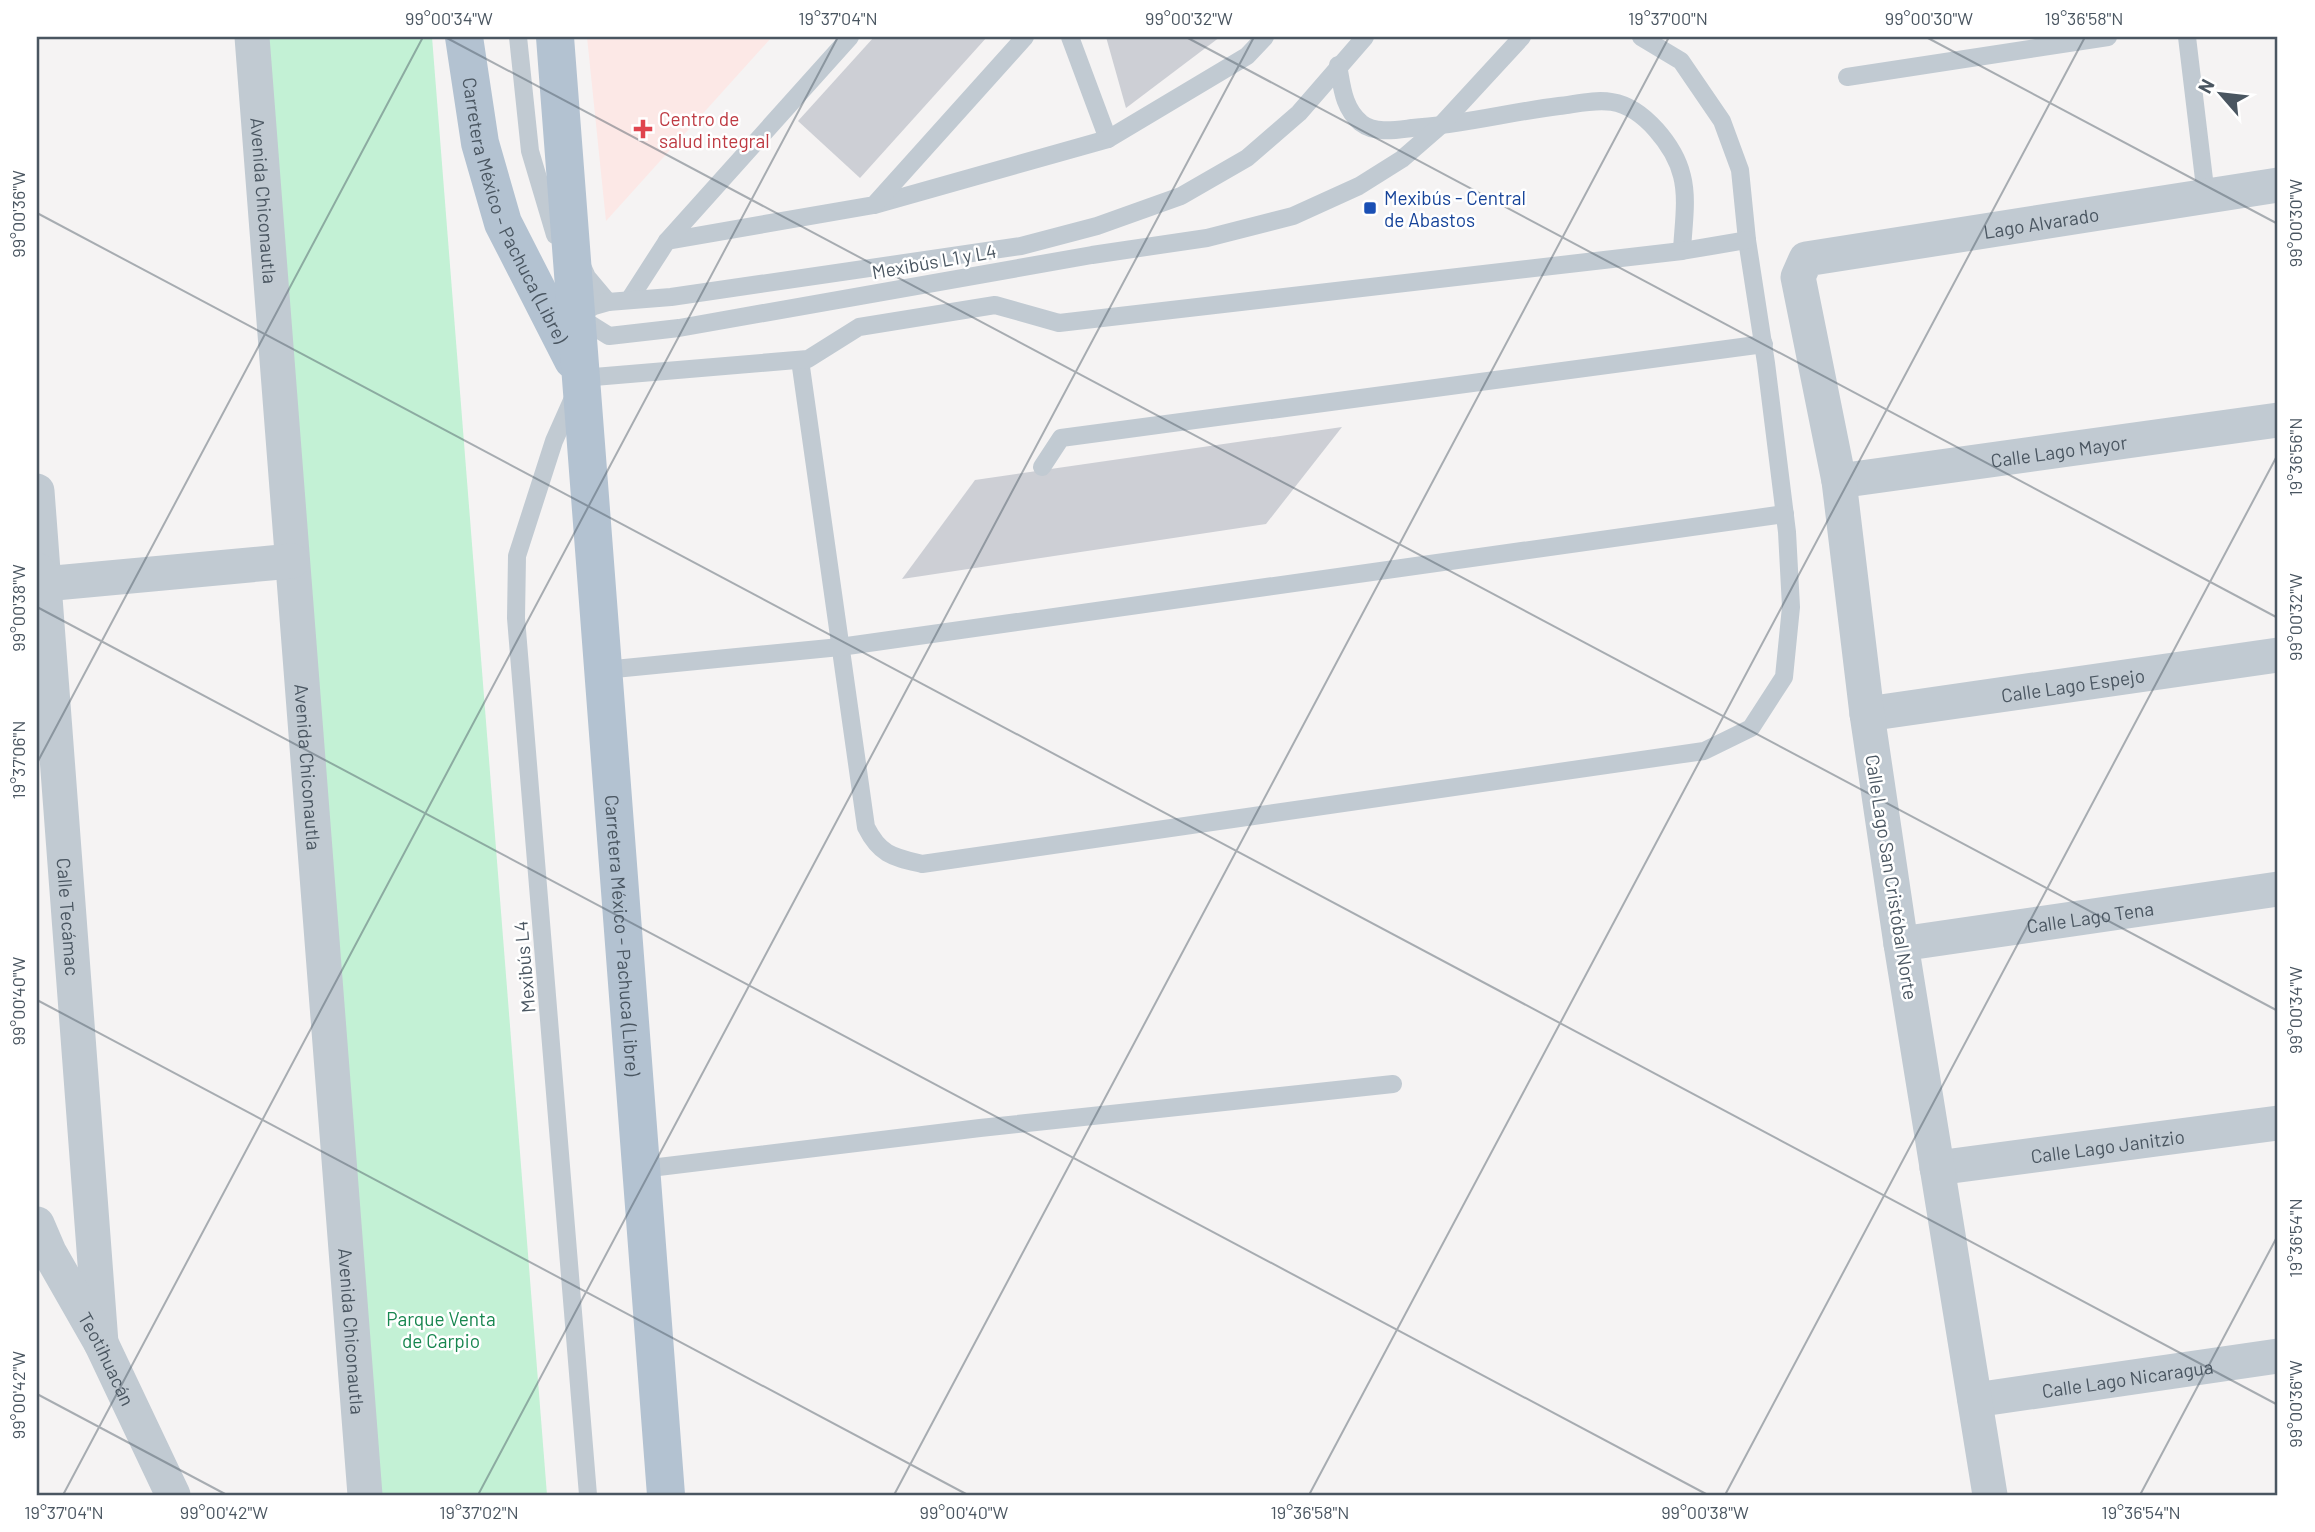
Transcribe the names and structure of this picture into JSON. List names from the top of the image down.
{
  "streets": {
    "main road": ["Carretera México - Pachuca (Libre)"],
    "street": [
      "Avenida Chiconautla",
      "Lago Alvarado",
      "Calle Lago Mayor",
      "Calle Lago Espejo",
      "Calle Lago San Cristóbal Norte",
      "Calle Tecámac",
      "Calle Lago Tena",
      "Calle Lago Janitzio",
      "Teotihuacán",
      "Calle Lago Nicaragua"
    ],
    "lane": ["Mexibús L1 y L4", "Mexibús L4"]
  },
  "crossings": [
    ["Carretera México - Pachuca (Libre)", "Mexibús L1 y L4"],
    ["Carretera México - Pachuca (Libre)", "Mexibús L4"],
    ["Lago Alvarado", "Calle Lago San Cristóbal Norte"],
    ["Mexibús L1 y L4", "Mexibús L4"],
    ["Calle Lago Mayor", "Calle Lago San Cristóbal Norte"],
    ["Calle Lago Espejo", "Calle Lago San Cristóbal Norte"],
    ["Calle Lago San Cristóbal Norte", "Calle Lago Tena"],
    ["Calle Lago San Cristóbal Norte", "Calle Lago Janitzio"],
    ["Calle Lago San Cristóbal Norte", "Calle Lago Nicaragua"],
    ["Calle Tecámac", "Teotihuacán"]
  ],
  "parks": ["Parque Venta de Carpio"],
  "places": {
    "health": ["Centro de salud integral"],
    "transit": ["Mexibús - Central de Abastos"]
  },
  "north": "top left",
  "coordinates": [
    "99°00'34\"W",
    "19°37'04\"N",
    "99°00'32\"W",
    "19°37'00\"N",
    "99°00'30\"W",
    "19°36'58\"N",
    "99°00'36\"W",
    "19°36'56\"N",
    "99°00'38\"W",
    "19°37'06\"N",
    "99°00'40\"W",
    "19°36'54\"N",
    "99°00'42\"W",
    "19°37'02\"N"
  ]
}
